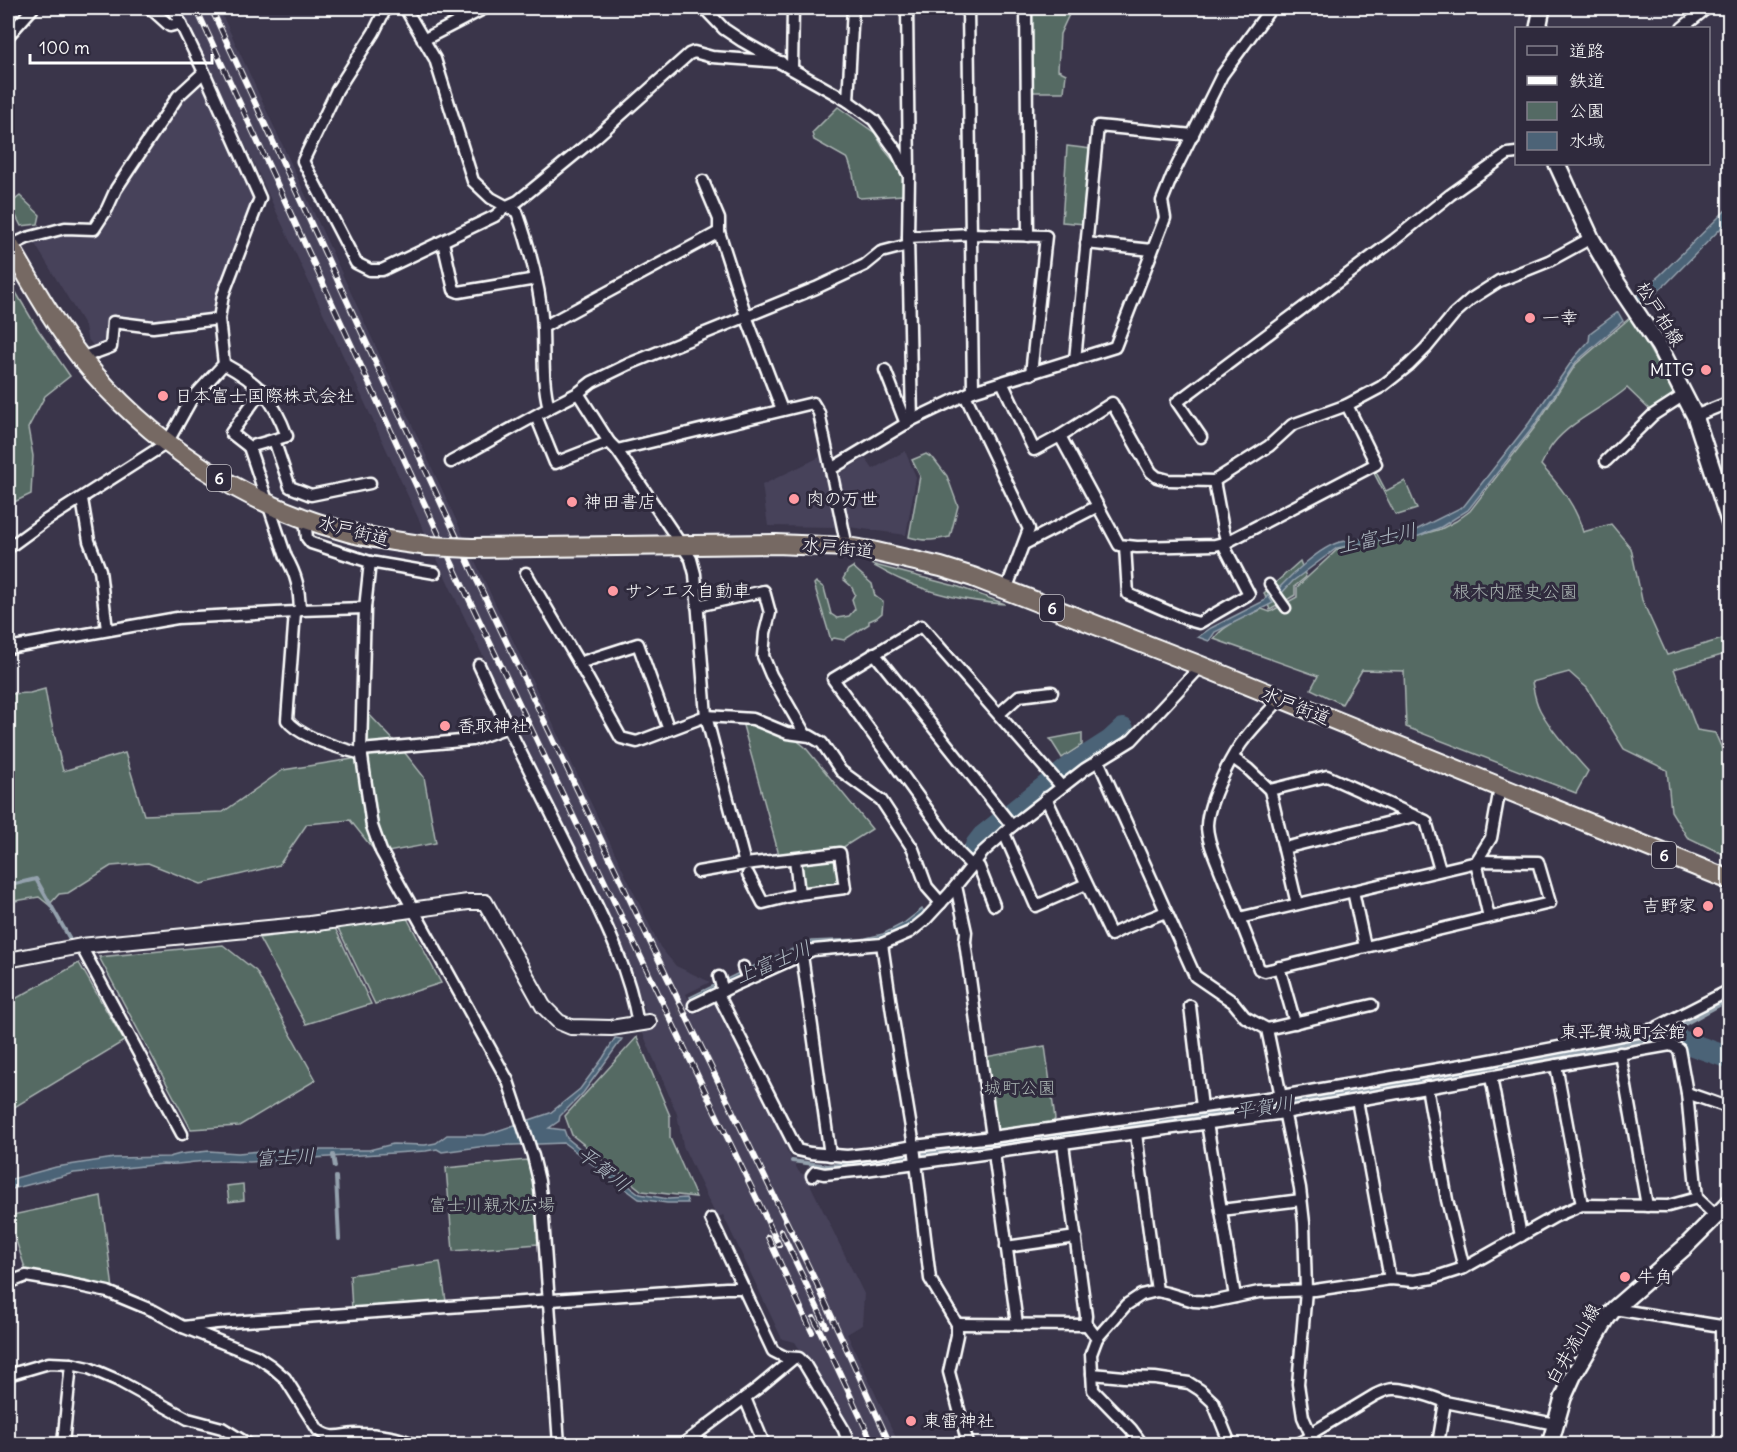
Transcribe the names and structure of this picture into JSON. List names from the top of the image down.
{
  "streets": {
    "highway": ["6", "水戸街道"],
    "main road": ["松戸柏線", "白井流山線"]
  },
  "water": ["上富士川", "平賀川", "富士川"],
  "parks": ["根木内歴史公園", "城町公園", "富士川親水広場"],
  "places": [
    "一幸",
    "MITG",
    "日本富士国際株式会社",
    "肉の万世",
    "神田書店",
    "サンエス自動車",
    "香取神社",
    "吉野家",
    "東平賀城町会館",
    "牛角",
    "東雷神社"
  ],
  "legend": [
    "道路",
    "鉄道",
    "公園",
    "水域"
  ],
  "scale_bar": "100 m"
}
